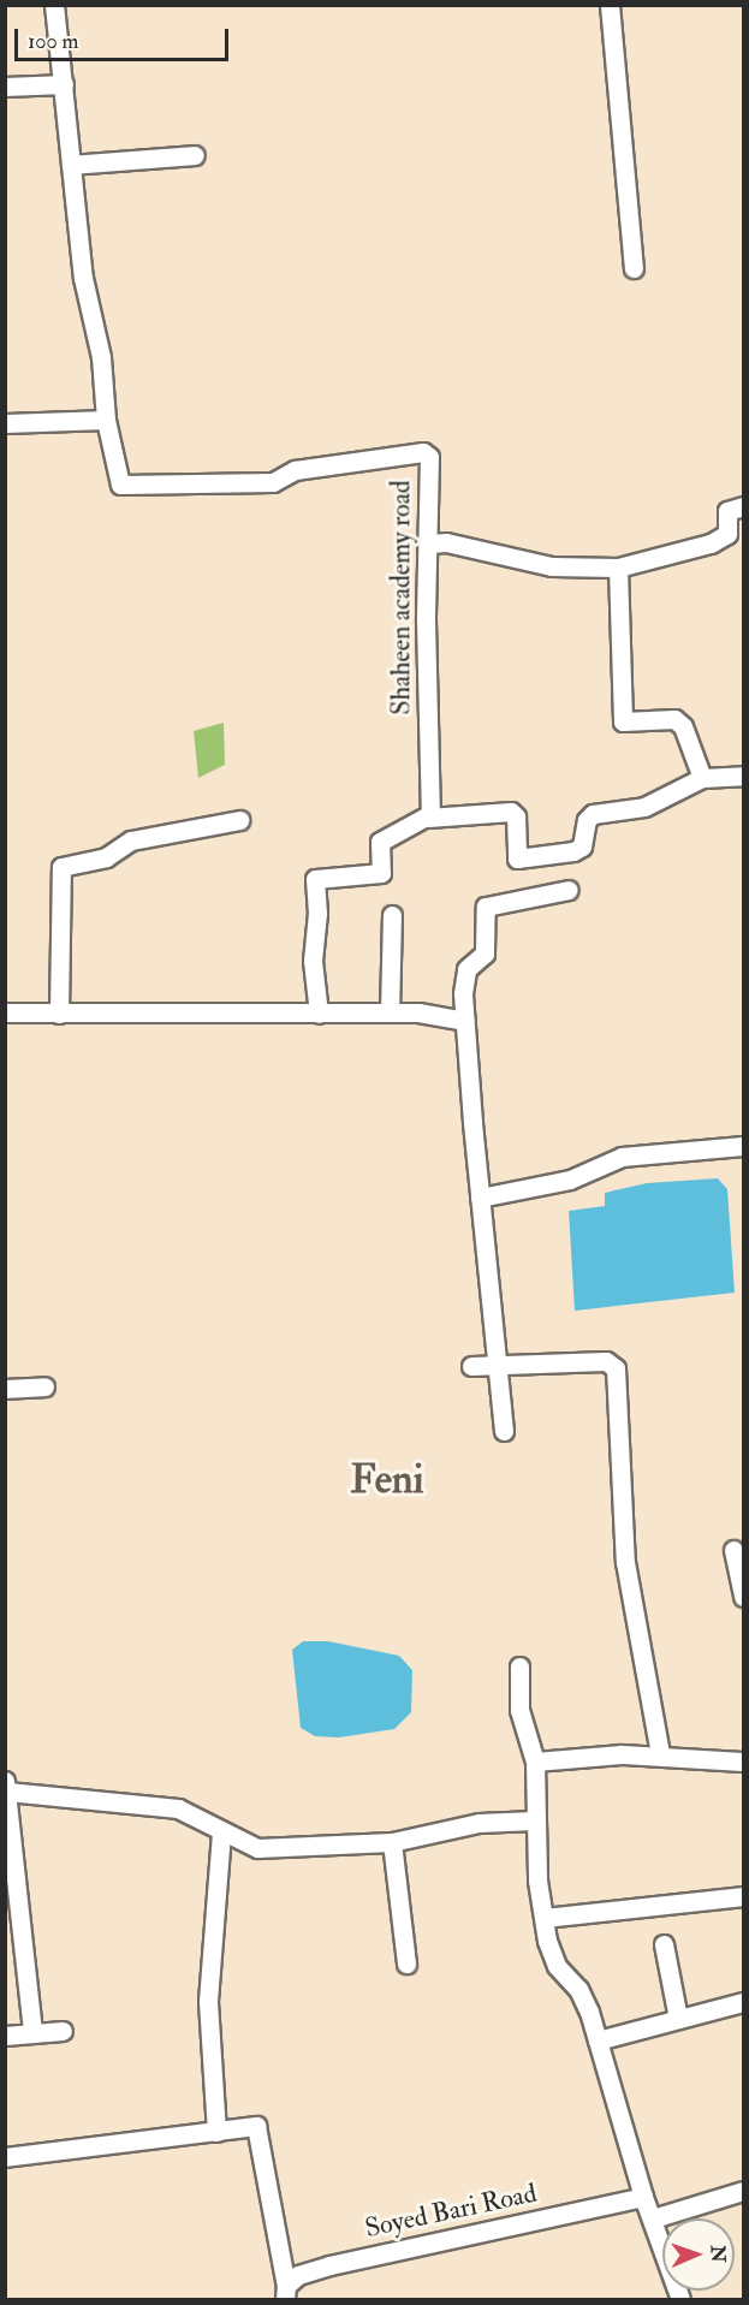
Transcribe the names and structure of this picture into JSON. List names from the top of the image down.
{
  "streets": {
    "street": ["Shaheen academy road", "Soyed Bari Road"]
  },
  "districts": ["Feni"],
  "scale_bar": "100 m",
  "north": "right"
}
